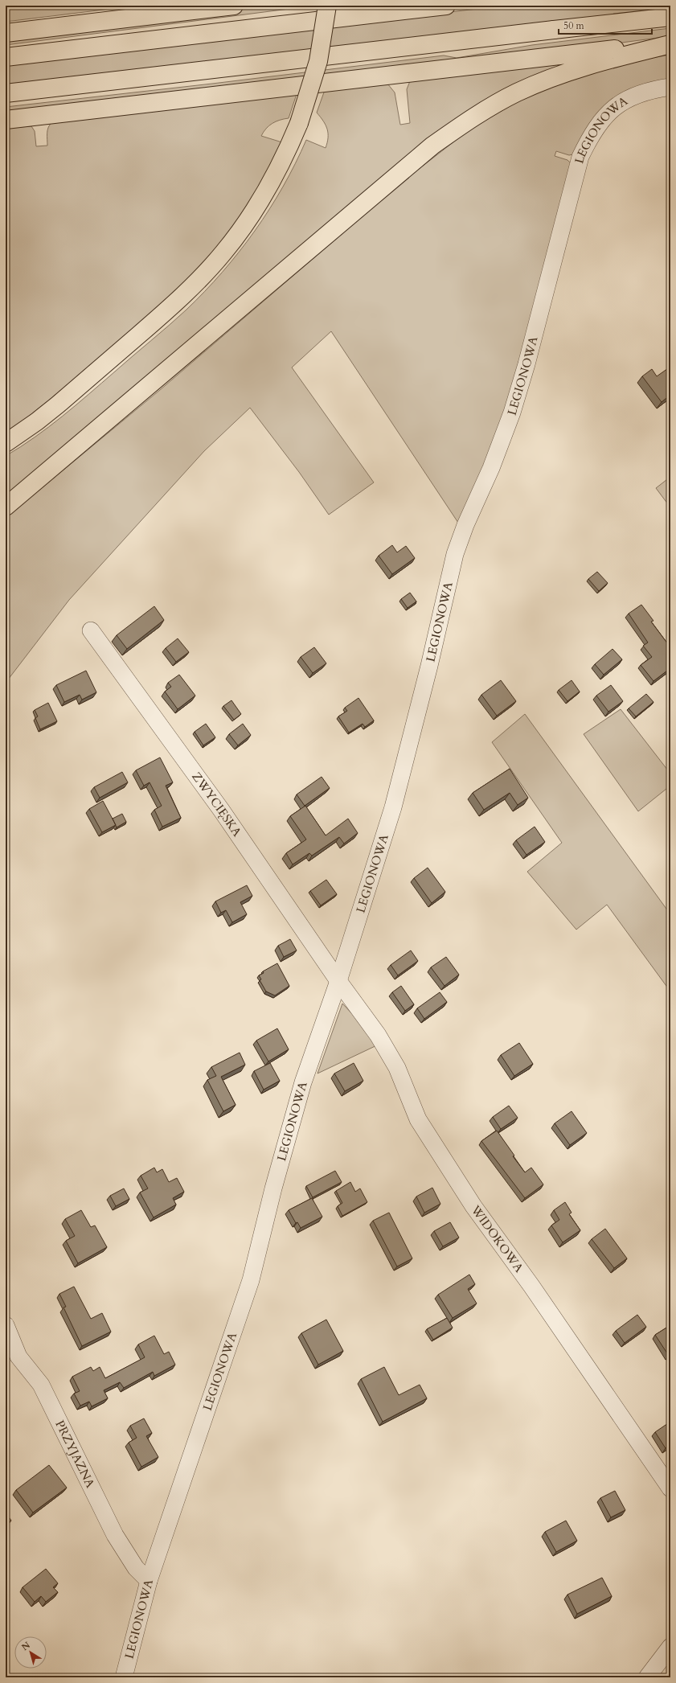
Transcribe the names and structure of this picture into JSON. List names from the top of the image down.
{
  "streets": {
    "street": [
      "LEGIONOWA",
      "ZWYCIĘSKA",
      "WIDOKOWA",
      "PRZYJAZNA"
    ]
  },
  "crossings": [
    ["LEGIONOWA", "ZWYCIĘSKA"],
    ["LEGIONOWA", "WIDOKOWA"],
    ["LEGIONOWA", "PRZYJAZNA"],
    ["ZWYCIĘSKA", "WIDOKOWA"]
  ],
  "scale_bar": "50 m",
  "north": "top left"
}
